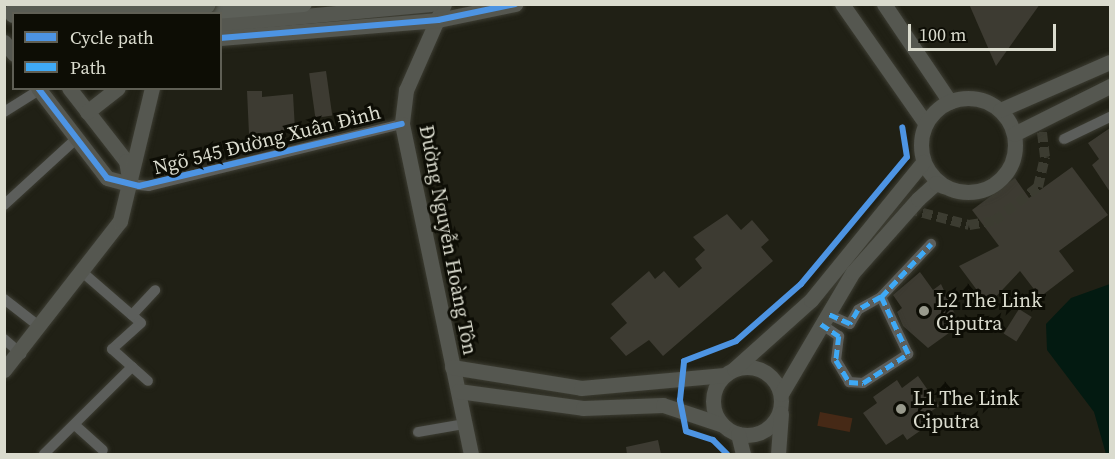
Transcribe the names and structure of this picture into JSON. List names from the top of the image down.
{
  "streets": {
    "street": ["Ngõ 545 Đường Xuân Đỉnh", "Đường Nguyễn Hoàng Tôn"]
  },
  "crossings": [
    ["Ngõ 545 Đường Xuân Đỉnh", "Đường Nguyễn Hoàng Tôn"]
  ],
  "places": ["L2 The Link Ciputra", "L1 The Link Ciputra"],
  "legend": ["Cycle path", "Path"],
  "scale_bar": "100 m"
}
